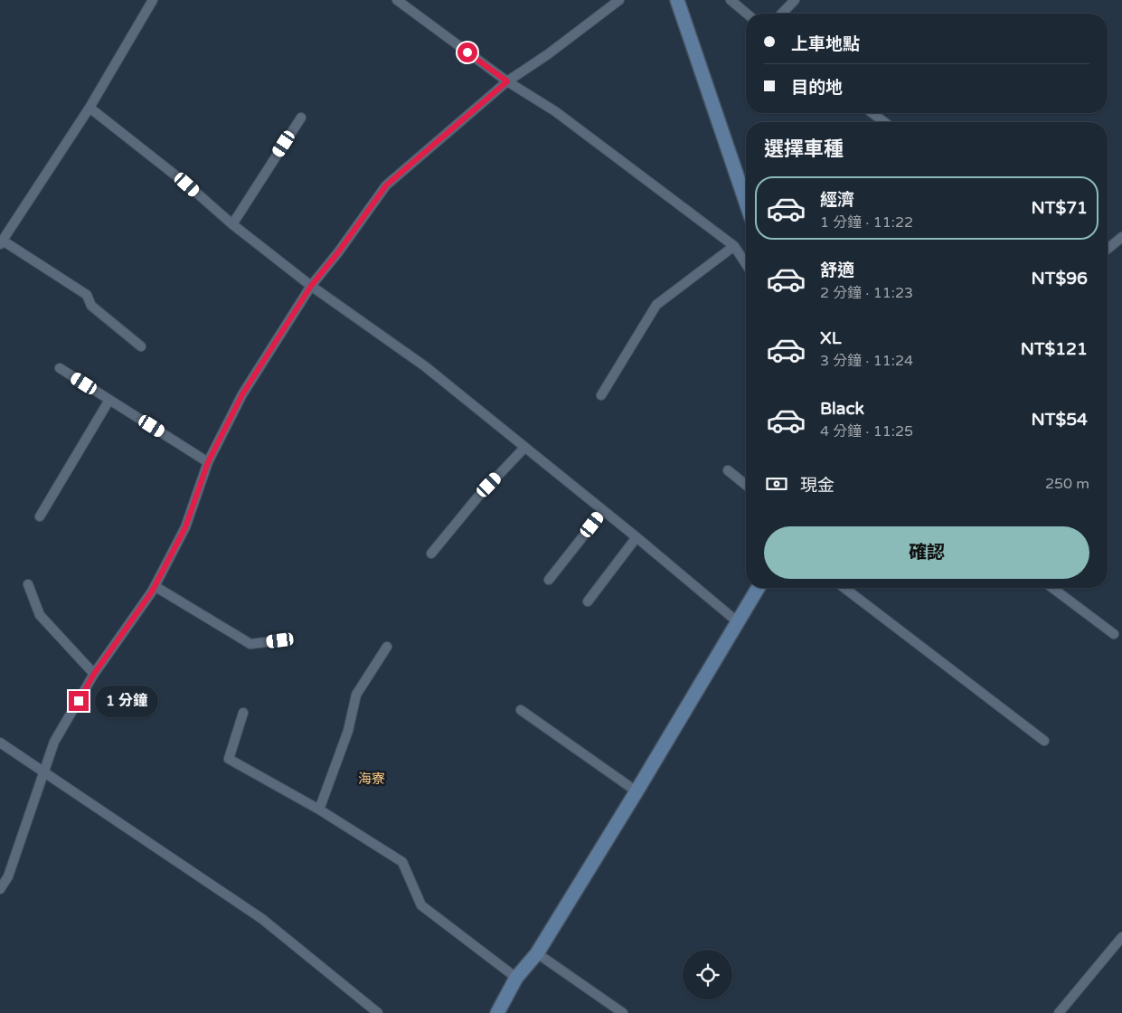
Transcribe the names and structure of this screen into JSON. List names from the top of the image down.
{
  "districts": ["海寮"],
  "page": {
    "banner": ["上車地點", "目的地"],
    "heading": "選擇車種",
    "list": [
      {
        "name": "經濟",
        "note": "1 分鐘 · 11:22",
        "value": "NT$71"
      },
      {
        "name": "舒適",
        "note": "2 分鐘 · 11:23",
        "value": "NT$96"
      },
      {
        "name": "XL",
        "note": "3 分鐘 · 11:24",
        "value": "NT$121"
      },
      {
        "name": "Black",
        "note": "4 分鐘 · 11:25",
        "value": "NT$54"
      }
    ],
    "pay": ["現金", "250 m"],
    "buttons": "確認",
    "bubble": "1 分鐘"
  }
}
